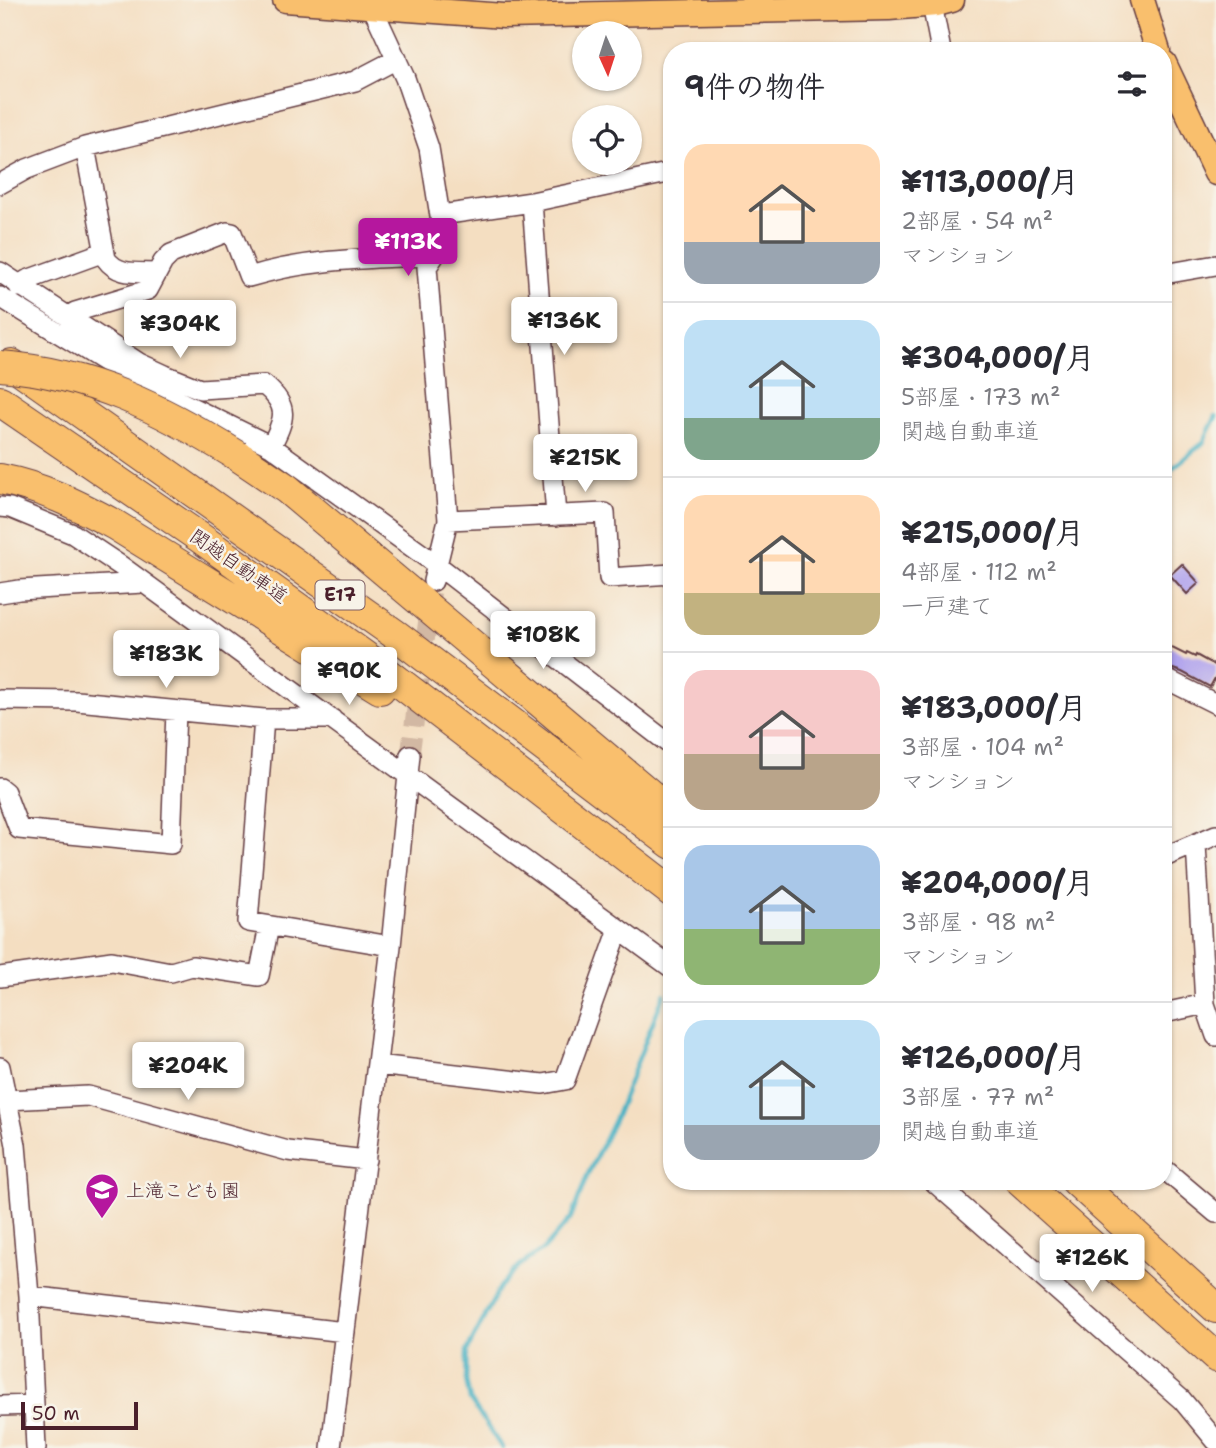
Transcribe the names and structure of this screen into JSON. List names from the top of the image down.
{
  "streets": {
    "highway": ["関越自動車道", "E17"]
  },
  "places": {
    "school or university": ["上滝こども園"]
  },
  "scale_bar": "50 m",
  "north": "bottom",
  "page": {
    "heading": "9件の物件",
    "list": [
      {
        "name": "¥113,000/月",
        "note": "2部屋 · 54 m² · マンション"
      },
      {
        "name": "¥304,000/月",
        "note": "5部屋 · 173 m² · 関越自動車道"
      },
      {
        "name": "¥215,000/月",
        "note": "4部屋 · 112 m² · 一戸建て"
      },
      {
        "name": "¥183,000/月",
        "note": "3部屋 · 104 m² · マンション"
      },
      {
        "name": "¥204,000/月",
        "note": "3部屋 · 98 m² · マンション"
      },
      {
        "name": "¥126,000/月",
        "note": "3部屋 · 77 m² · 関越自動車道"
      }
    ],
    "price": [
      "¥113K",
      "¥136K",
      "¥304K",
      "¥215K",
      "¥108K",
      "¥183K",
      "¥90K",
      "¥204K",
      "¥126K"
    ],
    "scale": "50 m"
  }
}
